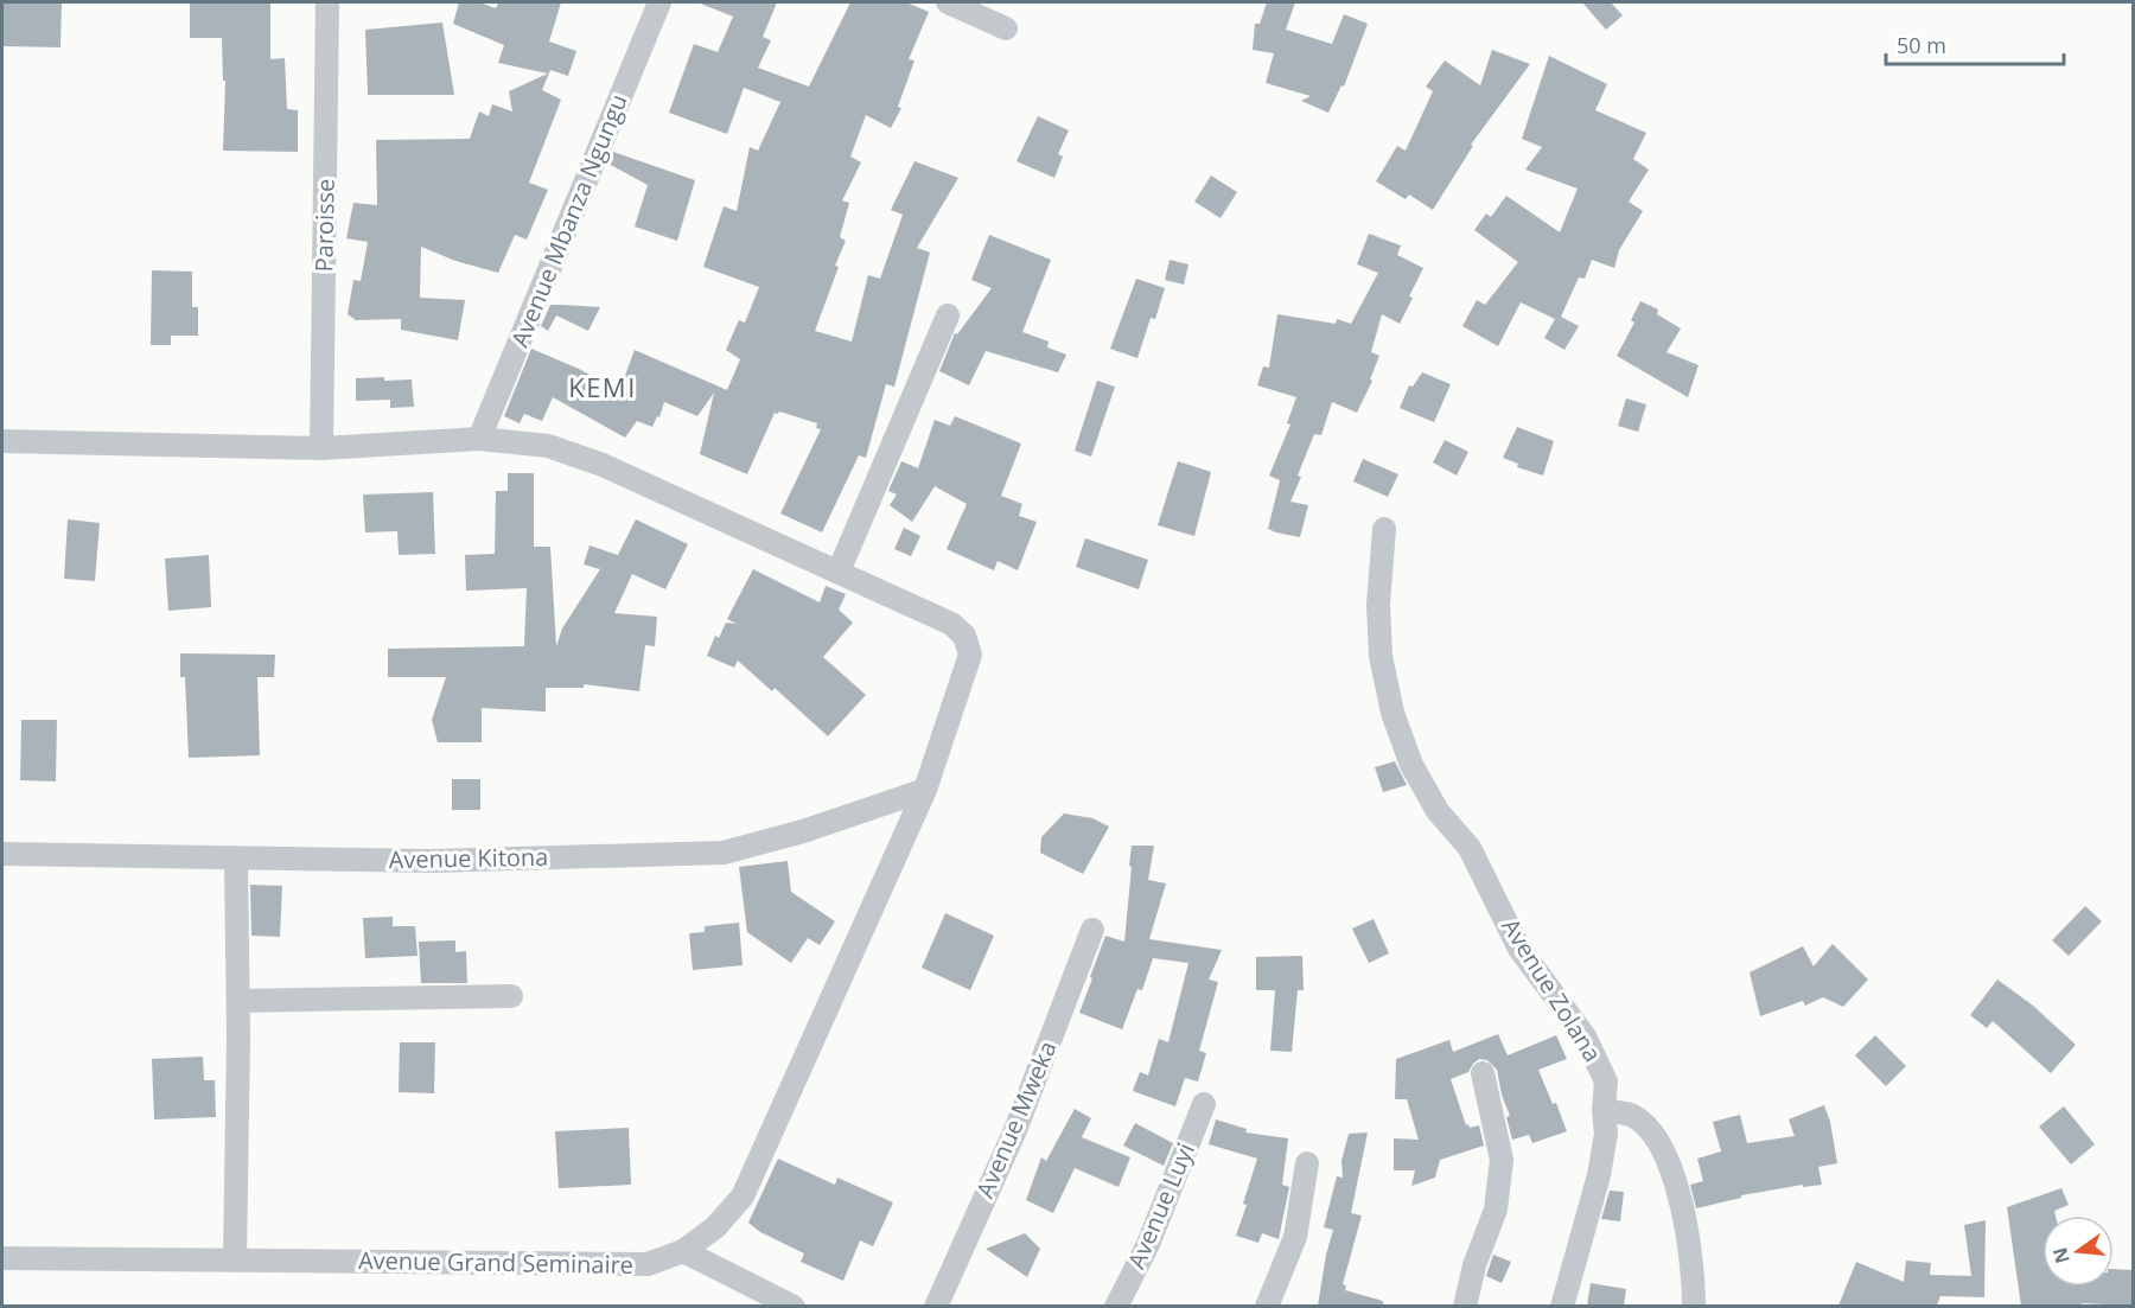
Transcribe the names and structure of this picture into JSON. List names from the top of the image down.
{
  "streets": {
    "street": [
      "Avenue Mbanza Ngungu",
      "Paroisse",
      "Avenue Kitona",
      "Avenue Zolana",
      "Avenue Mweka",
      "Avenue Luyi",
      "Avenue Grand Seminaire"
    ]
  },
  "crossings": [
    ["Avenue Kitona", "Avenue Grand Seminaire"]
  ],
  "districts": ["KEMI"],
  "scale_bar": "50 m",
  "north": "left"
}
